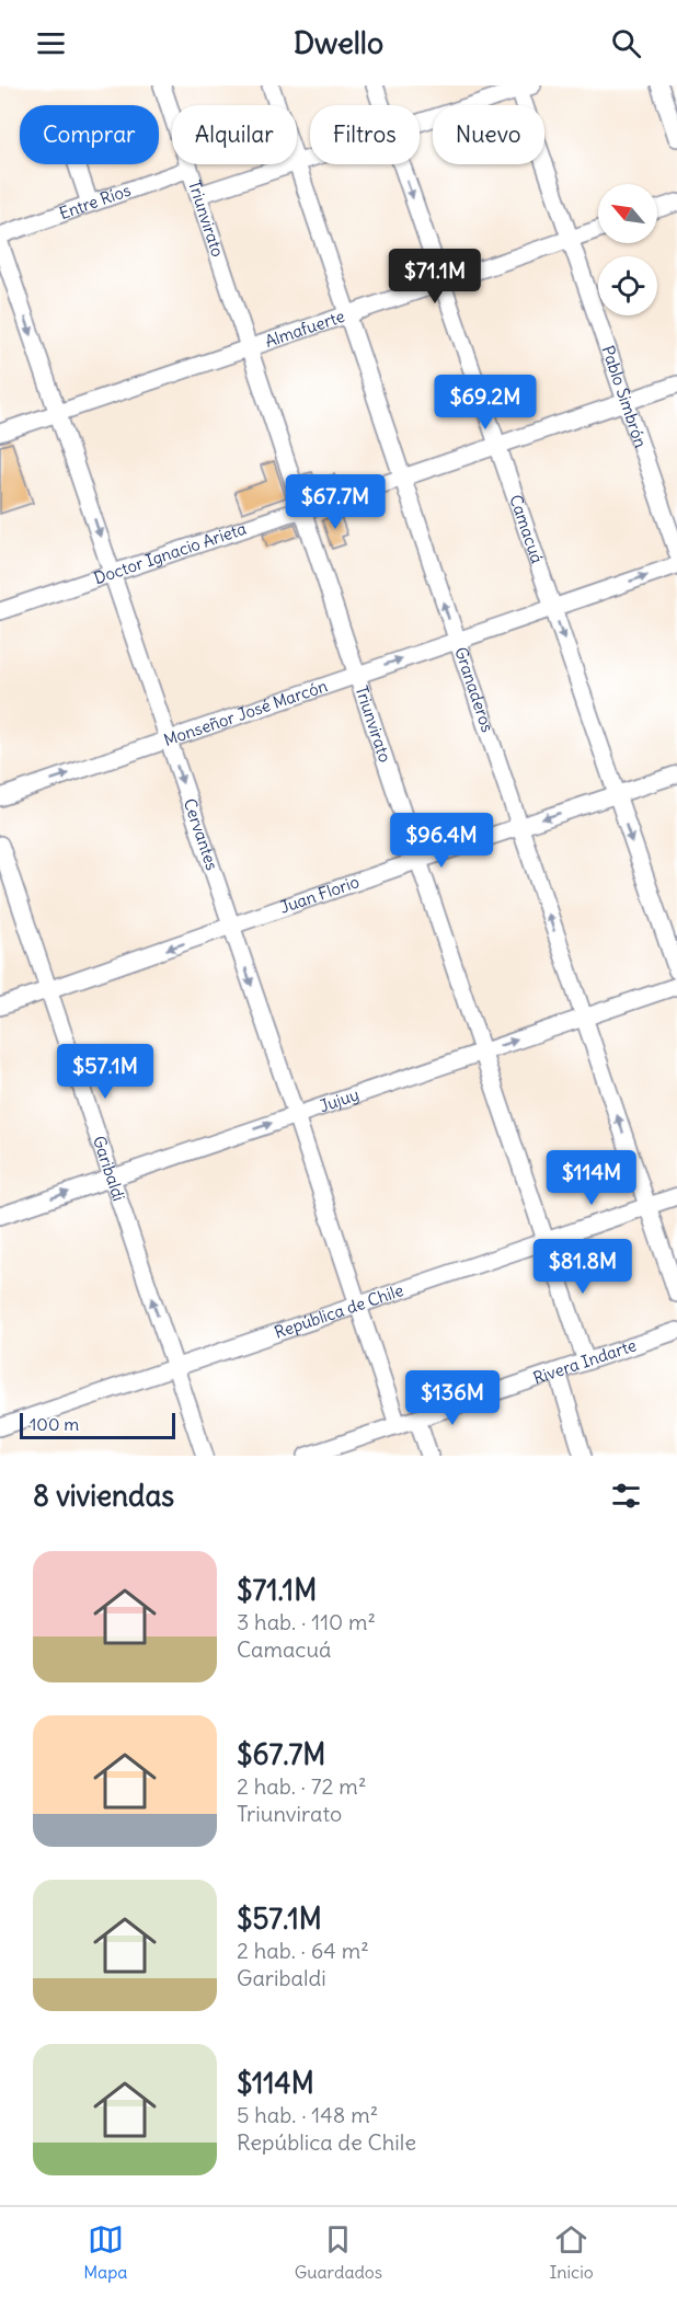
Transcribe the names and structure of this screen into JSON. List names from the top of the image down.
{
  "streets": {
    "street": [
      "Entre Ríos",
      "Triunvirato",
      "Almafuerte",
      "Pablo Simbrón",
      "Camacuá",
      "Doctor Ignacio Arieta",
      "Granaderos",
      "Monseñor José Marcón",
      "Cervantes",
      "Juan Florio",
      "Jujuy",
      "Garibaldi",
      "República de Chile",
      "Rivera Indarte"
    ]
  },
  "crossings": [
    ["Entre Ríos", "Triunvirato"],
    ["Triunvirato", "Almafuerte"],
    ["Triunvirato", "Doctor Ignacio Arieta"],
    ["Triunvirato", "Monseñor José Marcón"],
    ["Triunvirato", "Juan Florio"],
    ["Triunvirato", "Jujuy"],
    ["Triunvirato", "República de Chile"],
    ["Triunvirato", "Rivera Indarte"],
    ["Almafuerte", "Pablo Simbrón"],
    ["Almafuerte", "Camacuá"],
    ["Almafuerte", "Granaderos"],
    ["Almafuerte", "Cervantes"],
    ["Pablo Simbrón", "Doctor Ignacio Arieta"],
    ["Camacuá", "Doctor Ignacio Arieta"],
    ["Camacuá", "Monseñor José Marcón"],
    ["Camacuá", "Juan Florio"],
    ["Doctor Ignacio Arieta", "Granaderos"],
    ["Doctor Ignacio Arieta", "Cervantes"],
    ["Granaderos", "Monseñor José Marcón"],
    ["Granaderos", "Juan Florio"],
    ["Granaderos", "Jujuy"],
    ["Granaderos", "República de Chile"],
    ["Monseñor José Marcón", "Cervantes"],
    ["Cervantes", "Juan Florio"],
    ["Cervantes", "Jujuy"],
    ["Cervantes", "República de Chile"],
    ["Cervantes", "Rivera Indarte"],
    ["Juan Florio", "Garibaldi"],
    ["Jujuy", "Garibaldi"],
    ["Garibaldi", "República de Chile"]
  ],
  "one_way": [
    "Camacuá",
    "Granaderos",
    "Monseñor José Marcón",
    "Cervantes",
    "Juan Florio",
    "Jujuy"
  ],
  "scale_bar": "100 m",
  "north": "top left",
  "page": {
    "header": "Dwello",
    "chip": [
      "Comprar",
      "Alquilar",
      "Filtros",
      "Nuevo"
    ],
    "price": [
      "$71.1M",
      "$69.2M",
      "$67.7M",
      "$96.4M",
      "$57.1M",
      "$114M",
      "$81.8M",
      "$136M"
    ],
    "scale": "100 m",
    "heading": "8 viviendas",
    "list": [
      {
        "name": "$71.1M",
        "note": "3 hab. · 110 m² · Camacuá"
      },
      {
        "name": "$67.7M",
        "note": "2 hab. · 72 m² · Triunvirato"
      },
      {
        "name": "$57.1M",
        "note": "2 hab. · 64 m² · Garibaldi"
      },
      {
        "name": "$114M",
        "note": "5 hab. · 148 m² · República de Chile"
      }
    ],
    "tabs": ["Mapa", "Guardados", "Inicio"]
  }
}
